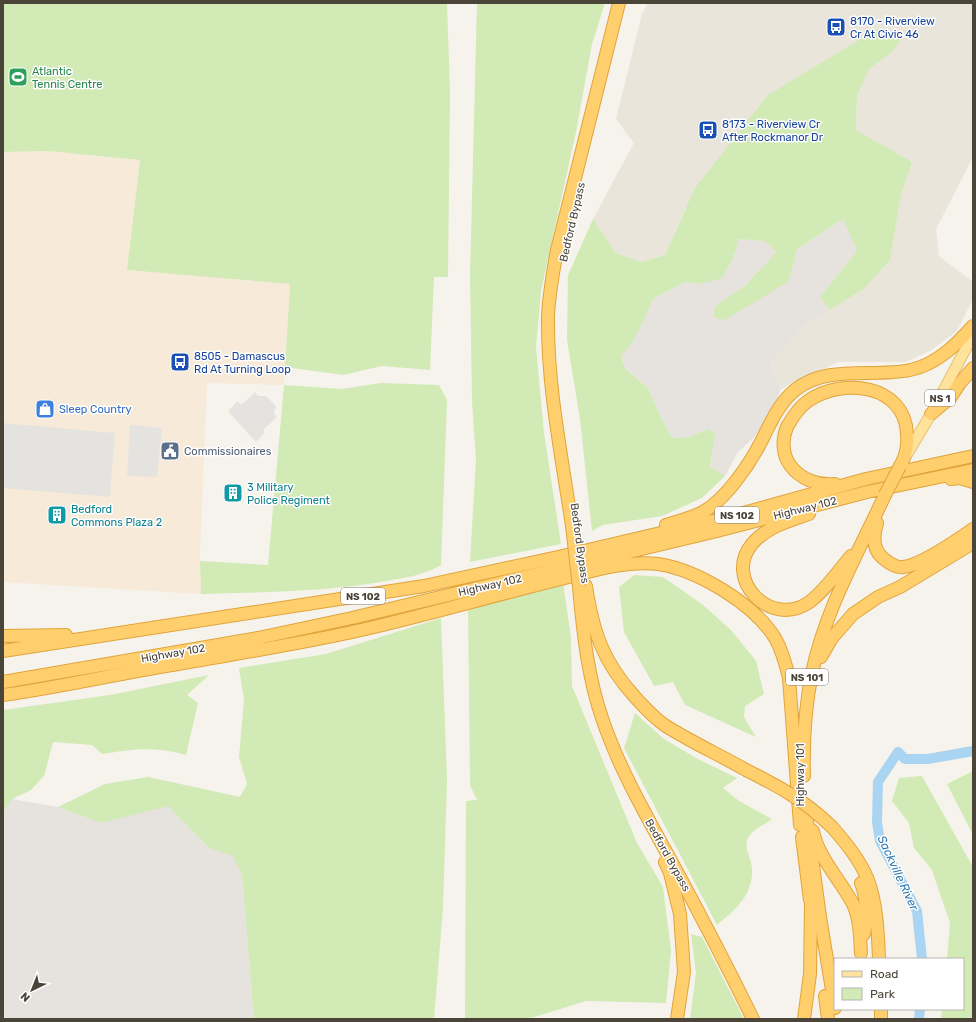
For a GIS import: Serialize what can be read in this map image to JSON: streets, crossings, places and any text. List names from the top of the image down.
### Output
{
  "streets": {
    "highway": [
      "Bedford Bypass",
      "Highway 102",
      "NS 102",
      "NS 101",
      "Highway 101"
    ],
    "main road": ["NS 1"]
  },
  "crossings": [
    ["NS 1", "Highway 101"],
    ["Highway 102", "Highway 101"]
  ],
  "water": ["Sackville River"],
  "places": {
    "bus stop": ["8170 - Riverview Cr At Civic 46", "8173 - Riverview Cr After Rockmanor Dr", "8505 - Damascus Rd At Turning Loop"],
    "sports": ["Atlantic Tennis Centre"],
    "shop": ["Sleep Country"],
    "public building": ["Commissionaires"],
    "building": ["3 Military Police Regiment", "Bedford Commons Plaza 2"]
  },
  "legend": ["Road", "Park"],
  "north": "bottom left"
}
